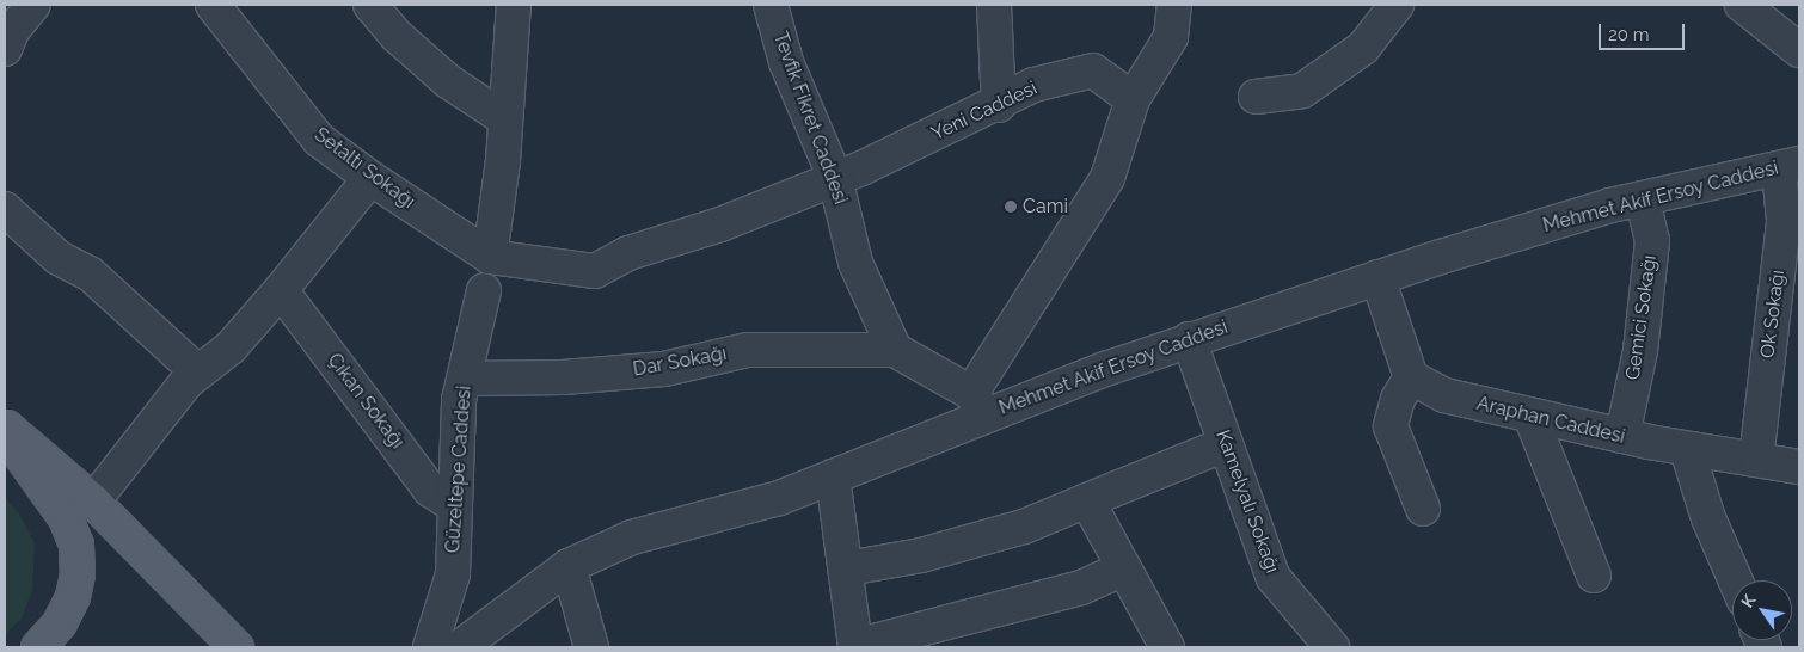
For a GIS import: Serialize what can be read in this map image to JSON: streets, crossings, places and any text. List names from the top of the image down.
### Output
{
  "streets": {
    "street": [
      "Yeni Caddesi",
      "Tevfik Fikret Caddesi",
      "Setaltı Sokağı",
      "Mehmet Akif Ersoy Caddesi",
      "Ok Sokağı",
      "Gemici Sokağı",
      "Dar Sokağı",
      "Çıkan Sokağı",
      "Araphan Caddesi",
      "Güzeltepe Caddesi",
      "Kamelyalı Sokağı"
    ]
  },
  "crossings": [
    ["Yeni Caddesi", "Tevfik Fikret Caddesi"],
    ["Yeni Caddesi", "Setaltı Sokağı"],
    ["Tevfik Fikret Caddesi", "Dar Sokağı"],
    ["Mehmet Akif Ersoy Caddesi", "Ok Sokağı"],
    ["Mehmet Akif Ersoy Caddesi", "Gemici Sokağı"],
    ["Mehmet Akif Ersoy Caddesi", "Kamelyalı Sokağı"],
    ["Ok Sokağı", "Araphan Caddesi"],
    ["Gemici Sokağı", "Araphan Caddesi"],
    ["Dar Sokağı", "Güzeltepe Caddesi"],
    ["Çıkan Sokağı", "Güzeltepe Caddesi"]
  ],
  "places": ["Cami"],
  "scale_bar": "20 m",
  "north": "top left"
}
